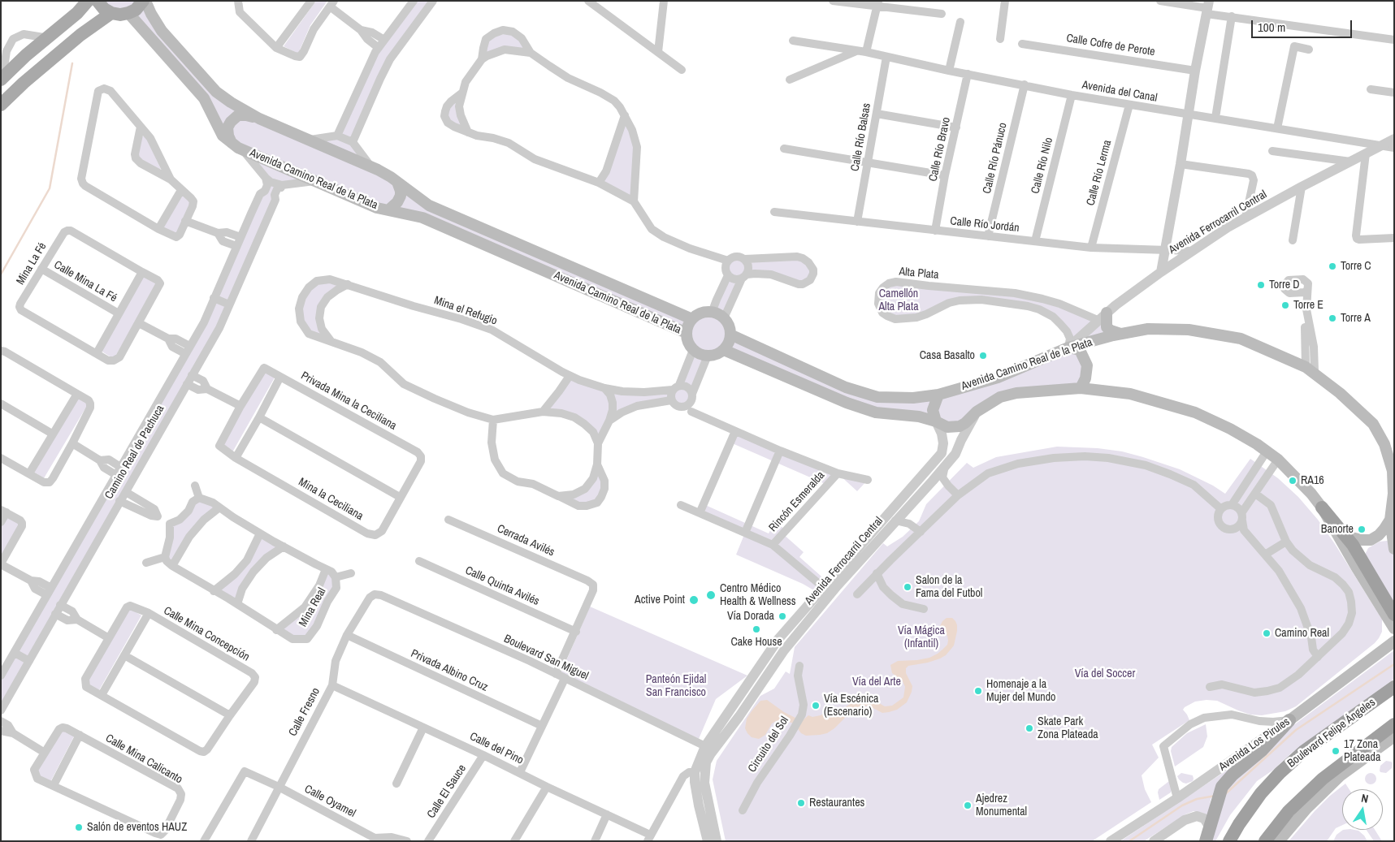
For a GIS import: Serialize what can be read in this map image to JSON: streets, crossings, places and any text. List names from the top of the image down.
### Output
{
  "streets": {
    "highway": ["Boulevard Felipe Ángeles"],
    "main road": ["Avenida Camino Real de la Plata", "Avenida Los Pirules"],
    "street": [
      "Calle Cofre de Perote",
      "Avenida del Canal",
      "Calle Río Balsas",
      "Calle Río Bravo",
      "Calle Río Pánuco",
      "Calle Río Nilo",
      "Calle Río Lerma",
      "Avenida Ferrocarril Central",
      "Calle Río Jordán",
      "Mina La Fé",
      "Alta Plata",
      "Calle Mina La Fé",
      "Mina el Refugio",
      "Privada Mina la Ceciliana",
      "Camino Real de Pachuca",
      "Mina la Ceciliana",
      "Rincón Esmeralda",
      "Cerrada Avilés",
      "Calle Quinta Avilés",
      "Mina Real",
      "Calle Mina Concepción",
      "Boulevard San Miguel",
      "Privada Albino Cruz",
      "Calle Fresno",
      "Circuito del Sol",
      "Calle del Pino",
      "Calle Mina Calicanto",
      "Calle El Sauce",
      "Calle Oyamel"
    ]
  },
  "crossings": [
    ["Avenida del Canal", "Calle Río Balsas"],
    ["Avenida del Canal", "Calle Río Bravo"],
    ["Avenida del Canal", "Calle Río Pánuco"],
    ["Avenida del Canal", "Calle Río Nilo"],
    ["Avenida del Canal", "Calle Río Lerma"],
    ["Avenida del Canal", "Avenida Ferrocarril Central"],
    ["Calle Río Balsas", "Calle Río Jordán"],
    ["Calle Río Bravo", "Calle Río Jordán"],
    ["Calle Río Pánuco", "Calle Río Jordán"],
    ["Calle Río Nilo", "Calle Río Jordán"],
    ["Calle Río Lerma", "Calle Río Jordán"],
    ["Avenida Camino Real de la Plata", "Avenida Ferrocarril Central"],
    ["Avenida Camino Real de la Plata", "Alta Plata"],
    ["Avenida Ferrocarril Central", "Calle Río Jordán"],
    ["Avenida Ferrocarril Central", "Alta Plata"],
    ["Avenida Ferrocarril Central", "Rincón Esmeralda"],
    ["Avenida Ferrocarril Central", "Boulevard San Miguel"],
    ["Mina La Fé", "Calle Mina La Fé"],
    ["Privada Mina la Ceciliana", "Mina la Ceciliana"],
    ["Cerrada Avilés", "Calle Quinta Avilés"],
    ["Boulevard San Miguel", "Calle Fresno"],
    ["Privada Albino Cruz", "Calle Fresno"],
    ["Calle Fresno", "Calle del Pino"],
    ["Calle Fresno", "Calle Oyamel"],
    ["Calle del Pino", "Calle El Sauce"]
  ],
  "parks": [
    "Camellón Alta Plata",
    "Vía Mágica (Infantil)",
    "Vía del Soccer",
    "Panteón Ejidal San Francisco",
    "Vía del Arte"
  ],
  "places": [
    "Torre C",
    "Torre D",
    "Torre E",
    "Torre A",
    "Casa Basalto",
    "RA16",
    "Banorte",
    "Salon de la Fama del Futbol",
    "Centro Médico Health & Wellness",
    "Active Point",
    "Vía Dorada",
    "Cake House",
    "Camino Real",
    "Homenaje a la Mujer del Mundo",
    "Vía Escénica (Escenario)",
    "Skate Park Zona Plateada",
    "17 Zona Plateada",
    "Restaurantes",
    "Ajedrez Monumental",
    "Salón de eventos HAUZ"
  ],
  "scale_bar": "100 m",
  "north": "top"
}
